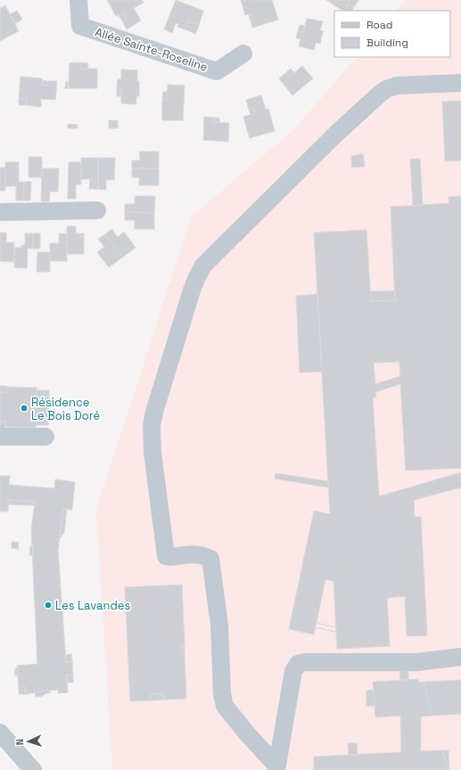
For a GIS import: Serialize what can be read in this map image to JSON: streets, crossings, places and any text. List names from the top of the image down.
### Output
{
  "streets": {
    "street": ["Allée Sainte-Roseline"]
  },
  "places": ["Résidence Le Bois Doré", "Les Lavandes"],
  "legend": ["Road", "Building"],
  "north": "left"
}
